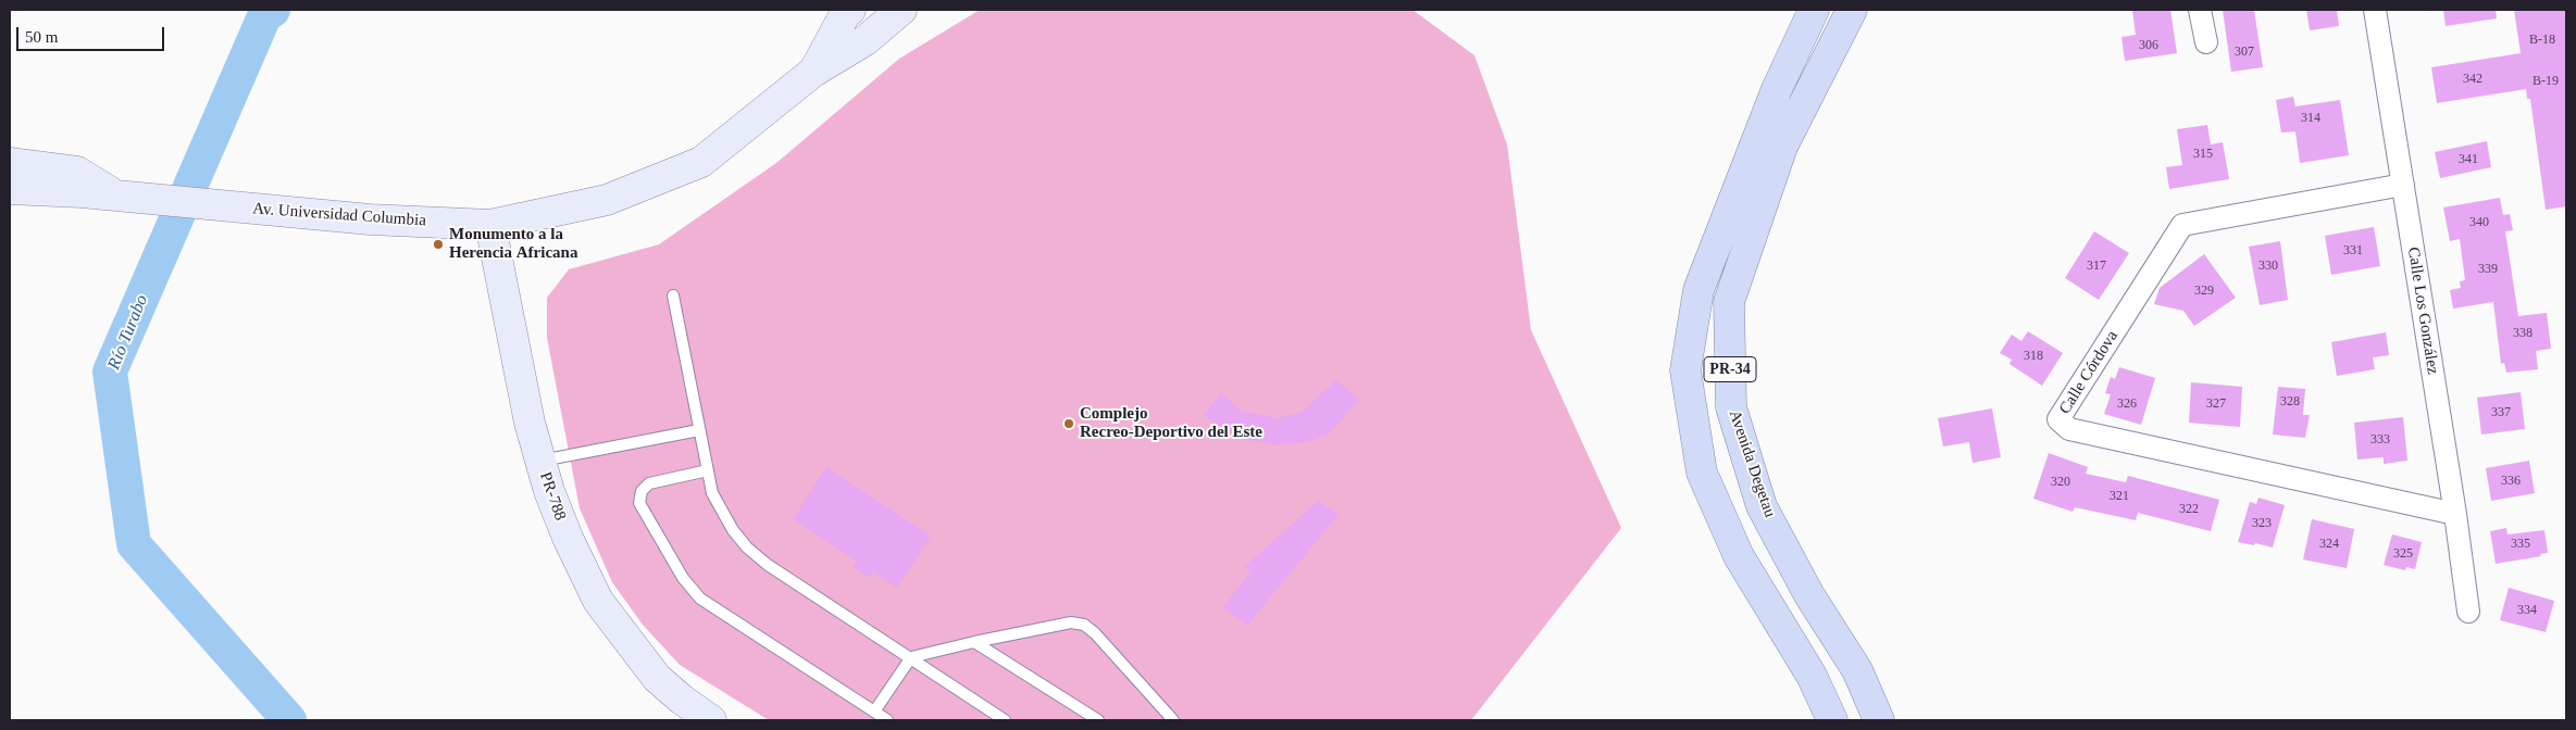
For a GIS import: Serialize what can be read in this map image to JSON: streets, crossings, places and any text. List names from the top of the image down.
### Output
{
  "streets": {
    "main road": [
      "Av. Universidad Columbia",
      "PR-34",
      "Avenida Degetau",
      "PR-788"
    ],
    "street": ["Calle Los González", "Calle Córdova"]
  },
  "crossings": [
    ["Av. Universidad Columbia", "PR-788"],
    ["Calle Los González", "Calle Córdova"]
  ],
  "water": ["Río Turabo"],
  "places": ["Monumento a la Herencia Africana", "Complejo Recreo-Deportivo del Este"],
  "house_numbers": [
    "B-18",
    "306",
    "307",
    "342",
    "B-19",
    "314",
    "315",
    "341",
    "340",
    "331",
    "317",
    "330",
    "339",
    "329",
    "338",
    "318",
    "328",
    "326",
    "327",
    "337",
    "333",
    "336",
    "320",
    "321",
    "322",
    "323",
    "324",
    "335",
    "325",
    "334"
  ],
  "scale_bar": "50 m"
}
